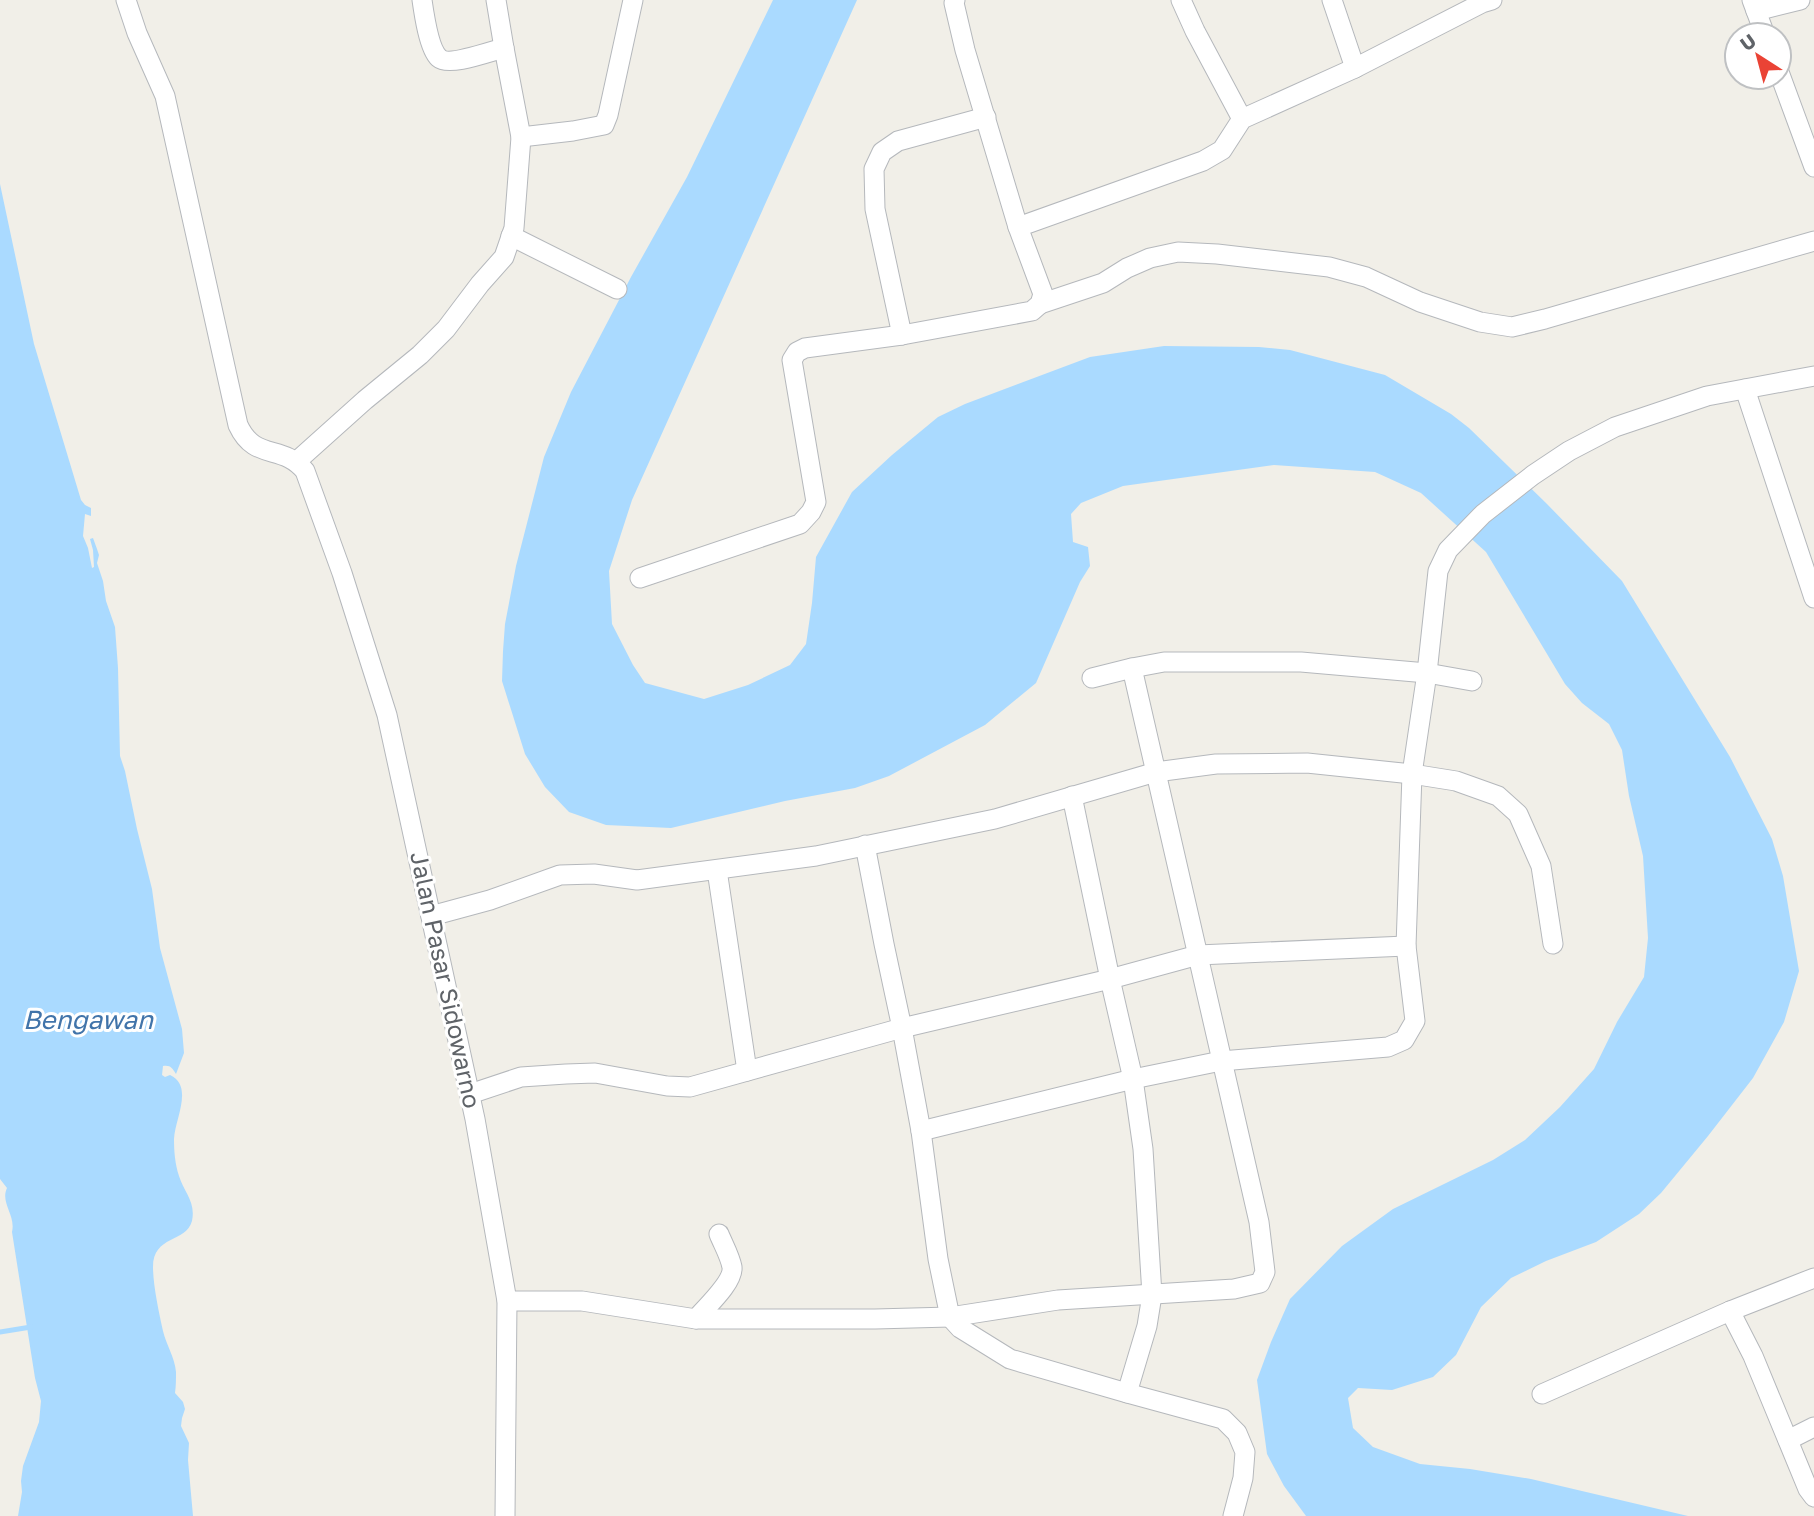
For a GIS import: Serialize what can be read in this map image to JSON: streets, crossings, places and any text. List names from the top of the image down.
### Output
{
  "streets": {
    "street": ["Jalan Pasar Sidowarno"]
  },
  "water": ["Bengawan"],
  "north": "top left"
}
